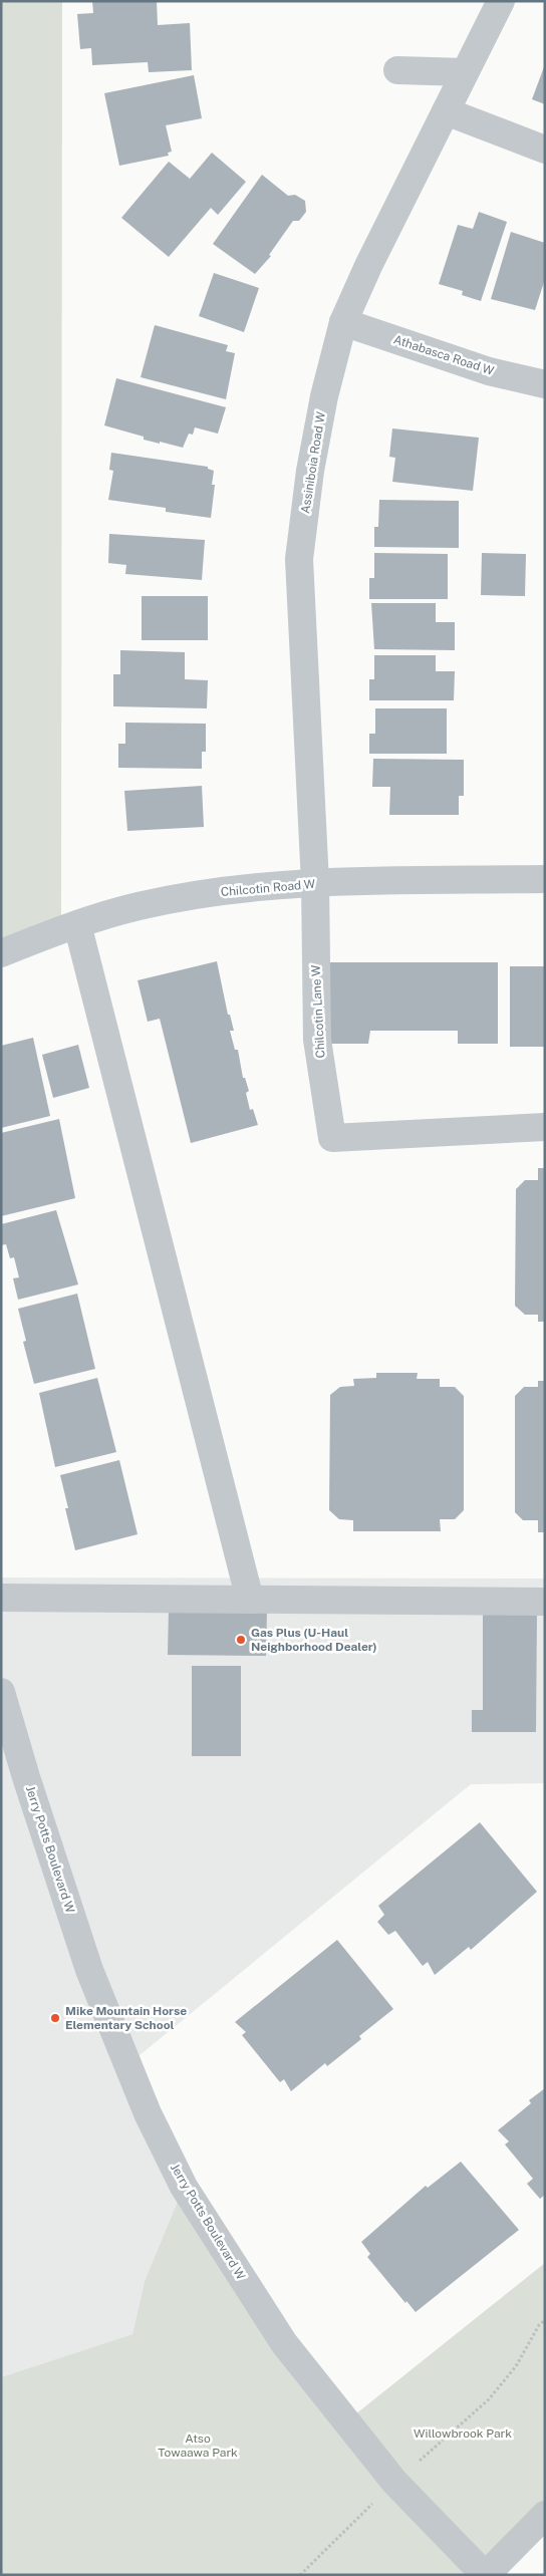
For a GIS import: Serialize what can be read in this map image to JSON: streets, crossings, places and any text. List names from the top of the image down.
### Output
{
  "streets": {
    "street": [
      "Athabasca Road W",
      "Assiniboia Road W",
      "Chilcotin Road W",
      "Chilcotin Lane W",
      "Jerry Potts Boulevard W"
    ]
  },
  "crossings": [
    ["Athabasca Road W", "Assiniboia Road W"],
    ["Assiniboia Road W", "Chilcotin Road W"],
    ["Assiniboia Road W", "Chilcotin Lane W"],
    ["Chilcotin Road W", "Chilcotin Lane W"]
  ],
  "parks": ["Willowbrook Park", "Atso Towaawa Park"],
  "places": ["Gas Plus (U-Haul Neighborhood Dealer)", "Mike Mountain Horse Elementary School"]
}
